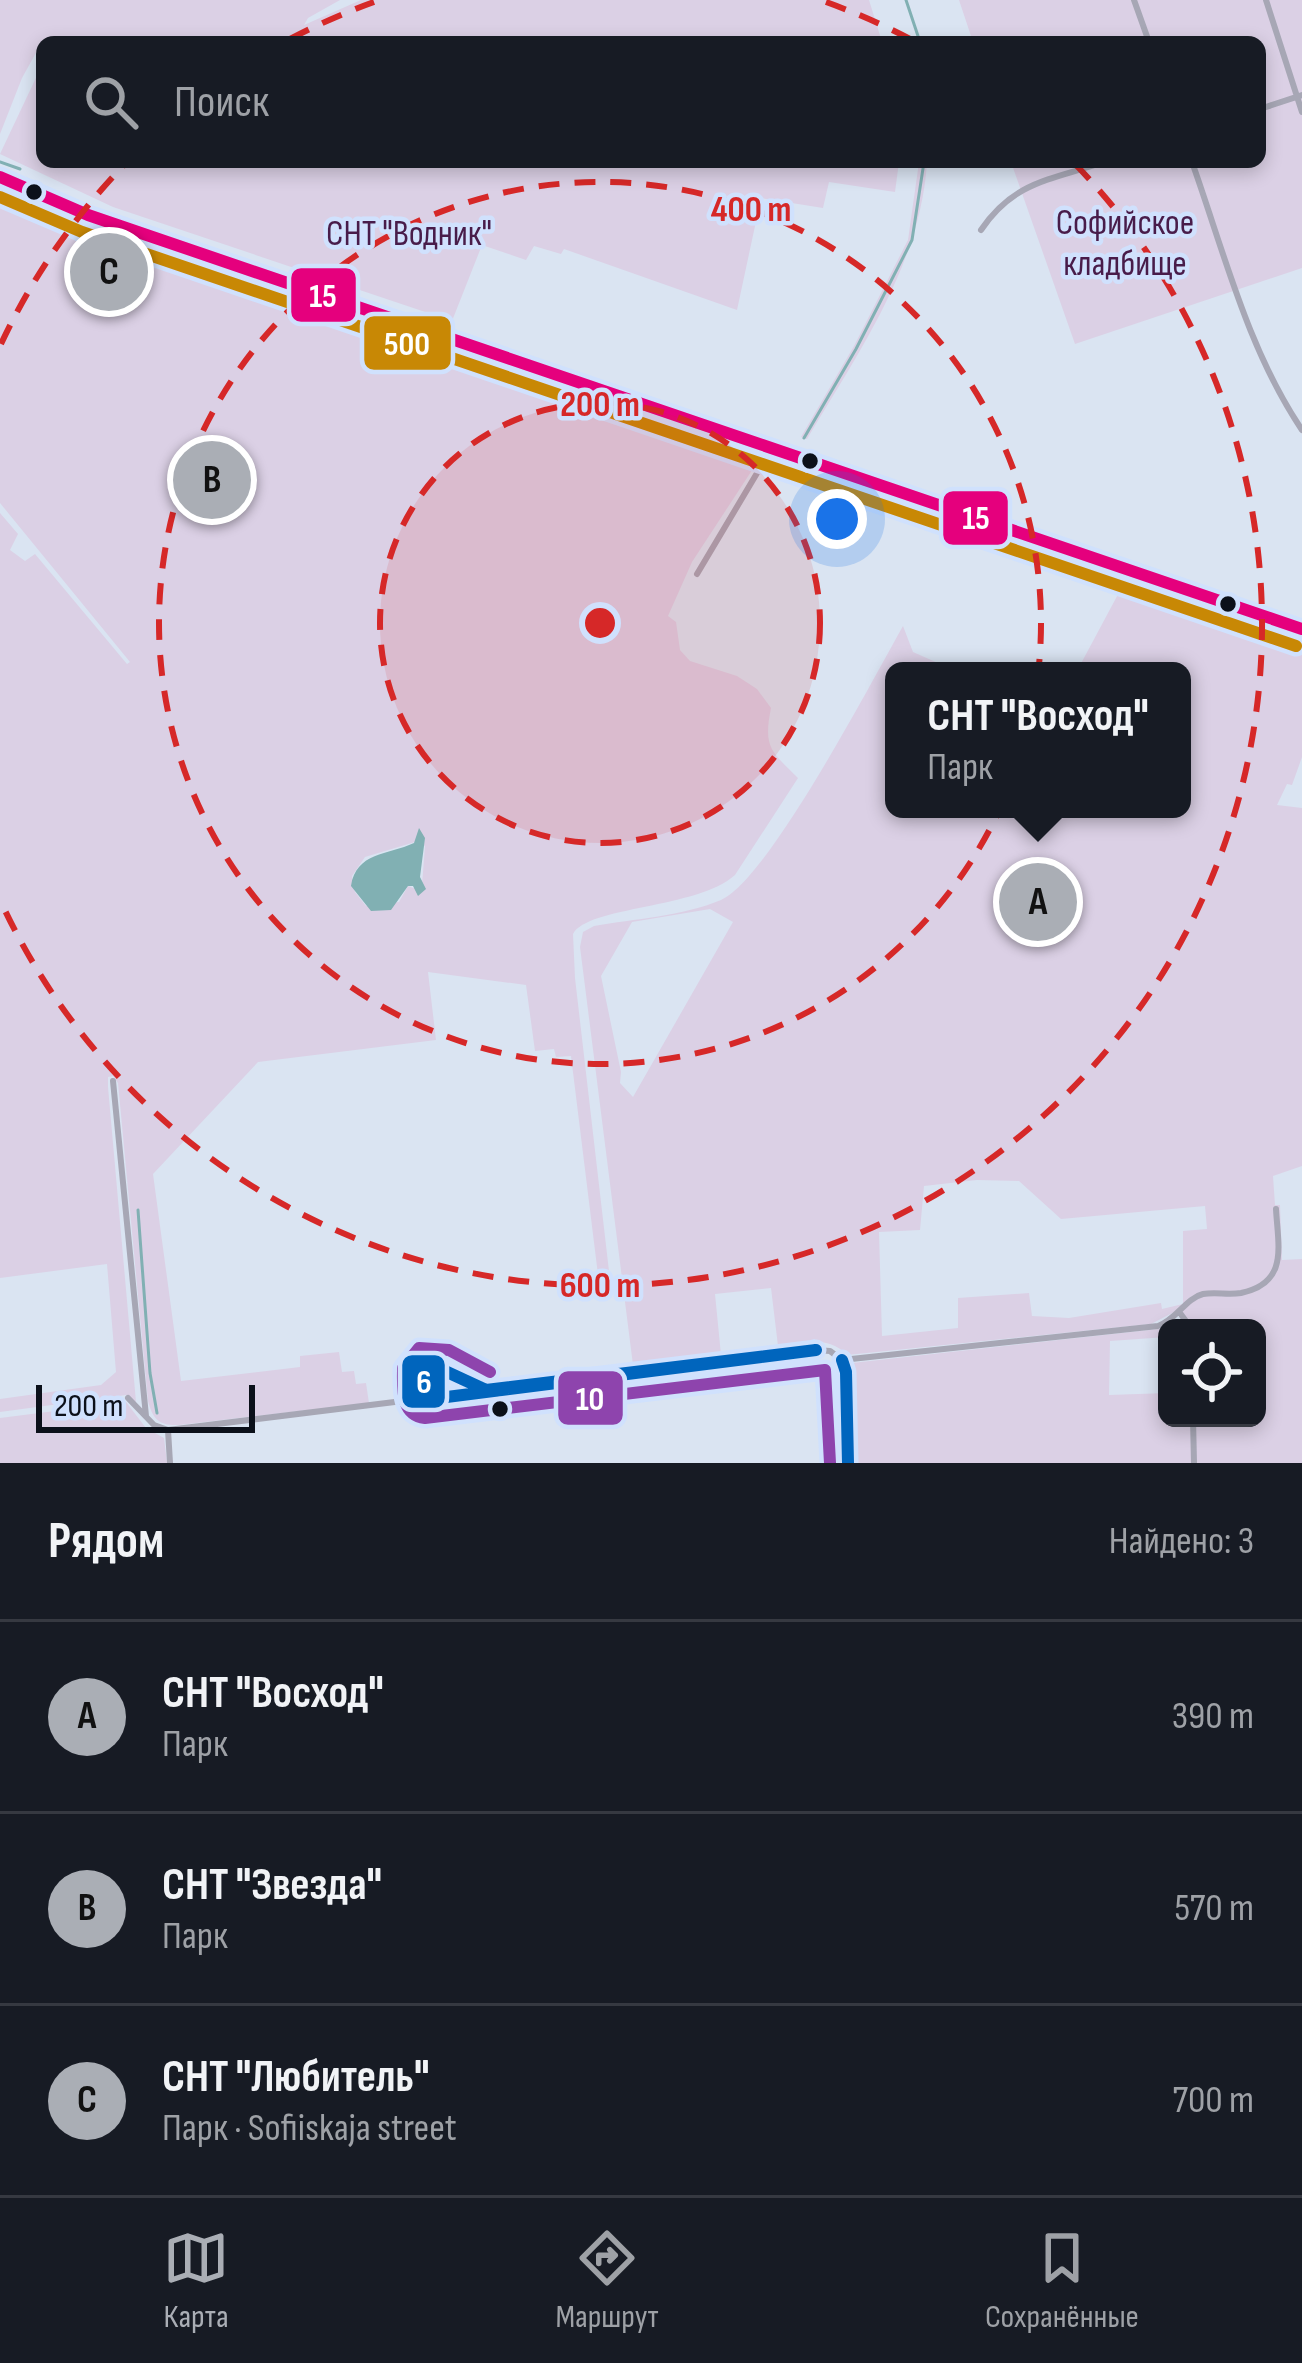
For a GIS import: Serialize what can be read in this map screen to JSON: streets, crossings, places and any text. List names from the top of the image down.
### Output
{
  "parks": ["Софийское кладбище", "СНТ \"Водник\""],
  "lines": [
    "transit line 15",
    "transit line 500",
    "transit line 10",
    "transit line 6"
  ],
  "scale_bar": "200 m",
  "page": {
    "search": "Поиск",
    "pins": ["C", "B", "A"],
    "popup": ["СНТ \"Восход\"", "Парк"],
    "scale": "200 m",
    "heading": ["Рядом", "Найдено: 3"],
    "list": [
      {
        "mark": "A",
        "name": "СНТ \"Восход\"",
        "note": "Парк",
        "value": "390 m"
      },
      {
        "mark": "B",
        "name": "СНТ \"Звезда\"",
        "note": "Парк",
        "value": "570 m"
      },
      {
        "mark": "C",
        "name": "СНТ \"Любитель\"",
        "note": "Парк · Sofiiskaja street",
        "value": "700 m"
      }
    ],
    "nav": ["Карта", "Маршрут", "Сохранённые"]
  },
  "rings": ["400 m", "200 m", "600 m"]
}
